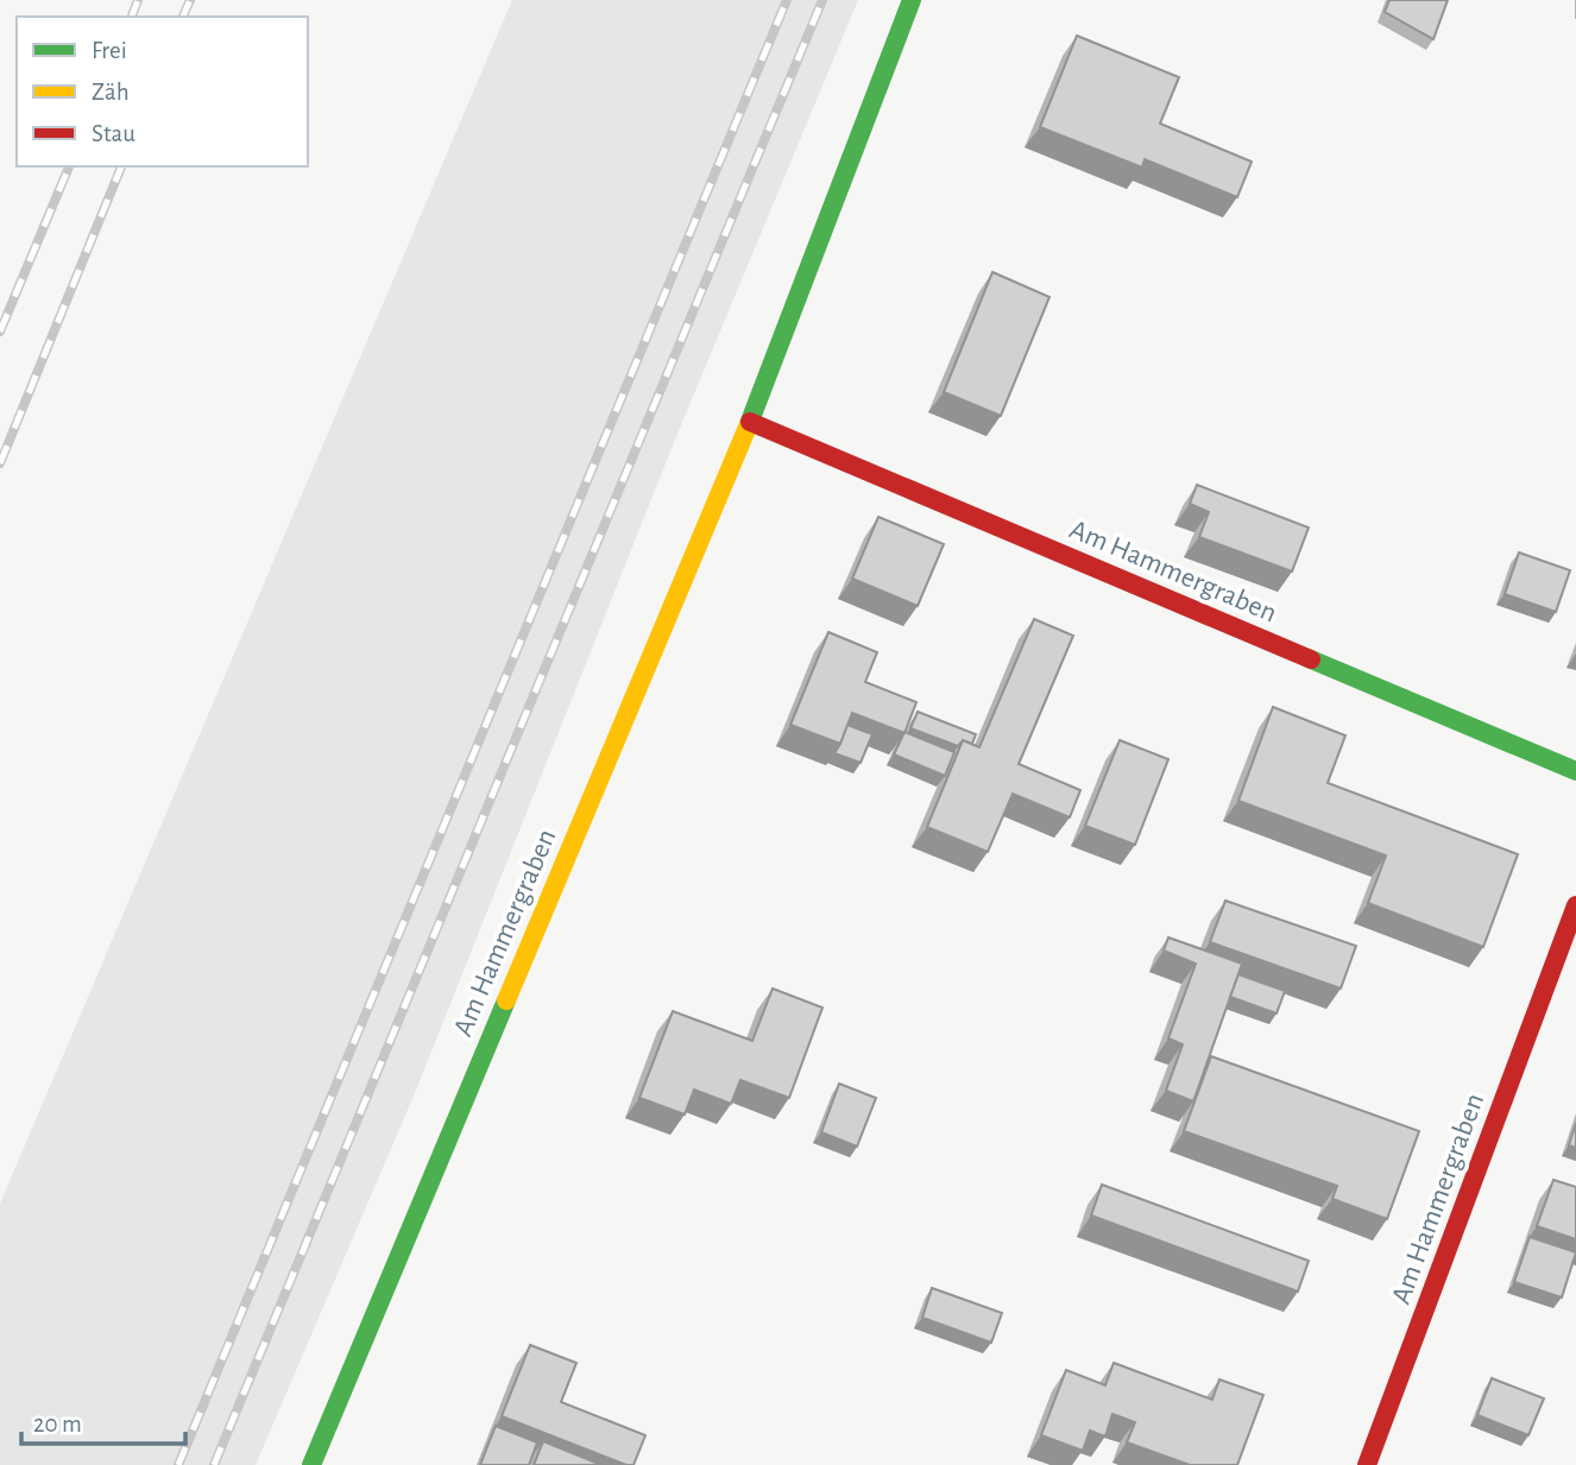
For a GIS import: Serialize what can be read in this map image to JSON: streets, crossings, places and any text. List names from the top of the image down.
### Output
{
  "streets": {
    "street": ["Am Hammergraben"]
  },
  "legend": ["Frei", "Zäh", "Stau"],
  "scale_bar": "20 m"
}
